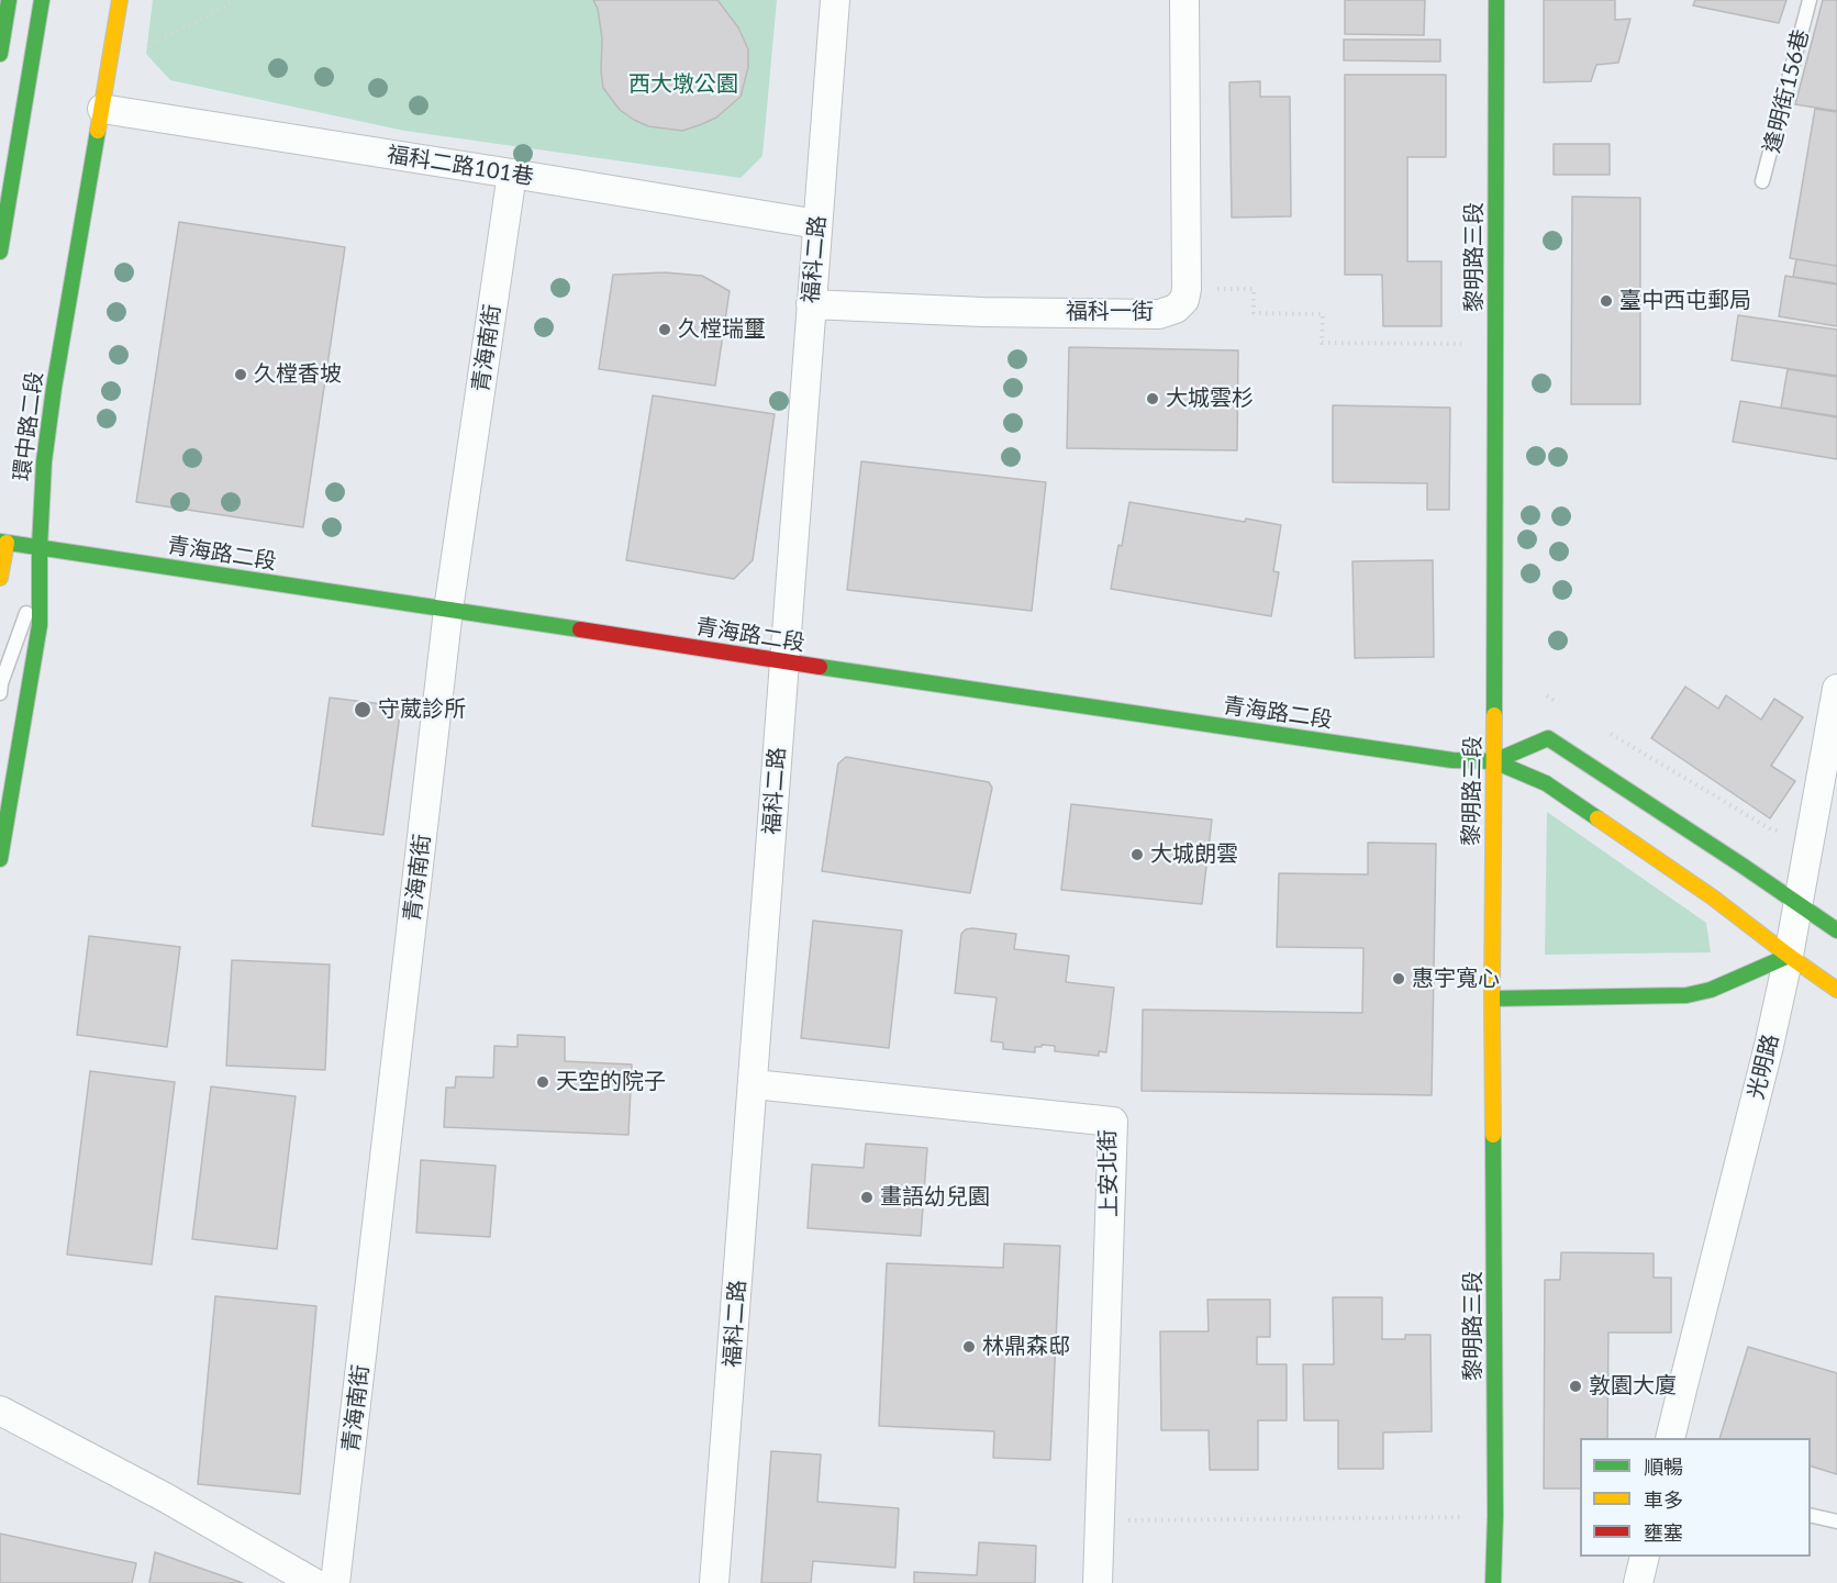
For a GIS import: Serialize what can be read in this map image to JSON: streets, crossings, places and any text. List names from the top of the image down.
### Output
{
  "streets": {
    "main road": ["黎明路三段", "環中路二段", "青海路二段"],
    "street": [
      "福科二路101巷",
      "福科二路",
      "福科一街",
      "青海南街",
      "光明路",
      "上安北街"
    ],
    "lane": ["逢明街156巷"]
  },
  "crossings": [
    ["福科二路101巷", "福科二路"],
    ["福科二路101巷", "青海南街"],
    ["福科二路101巷", "環中路二段"],
    ["黎明路三段", "青海路二段"],
    ["福科二路", "福科一街"],
    ["福科二路", "青海路二段"],
    ["福科二路", "上安北街"],
    ["青海南街", "青海路二段"],
    ["環中路二段", "青海路二段"],
    ["青海路二段", "光明路"]
  ],
  "parks": ["西大墩公園"],
  "places": [
    "臺中西屯郵局",
    "久樘瑞璽",
    "久樘香坡",
    "大城雲杉",
    "守葳診所",
    "大城朗雲",
    "惠宇寬心",
    "天空的院子",
    "畫語幼兒園",
    "林鼎森邸",
    "敦園大廈"
  ],
  "legend": ["順暢", "車多", "壅塞"]
}
